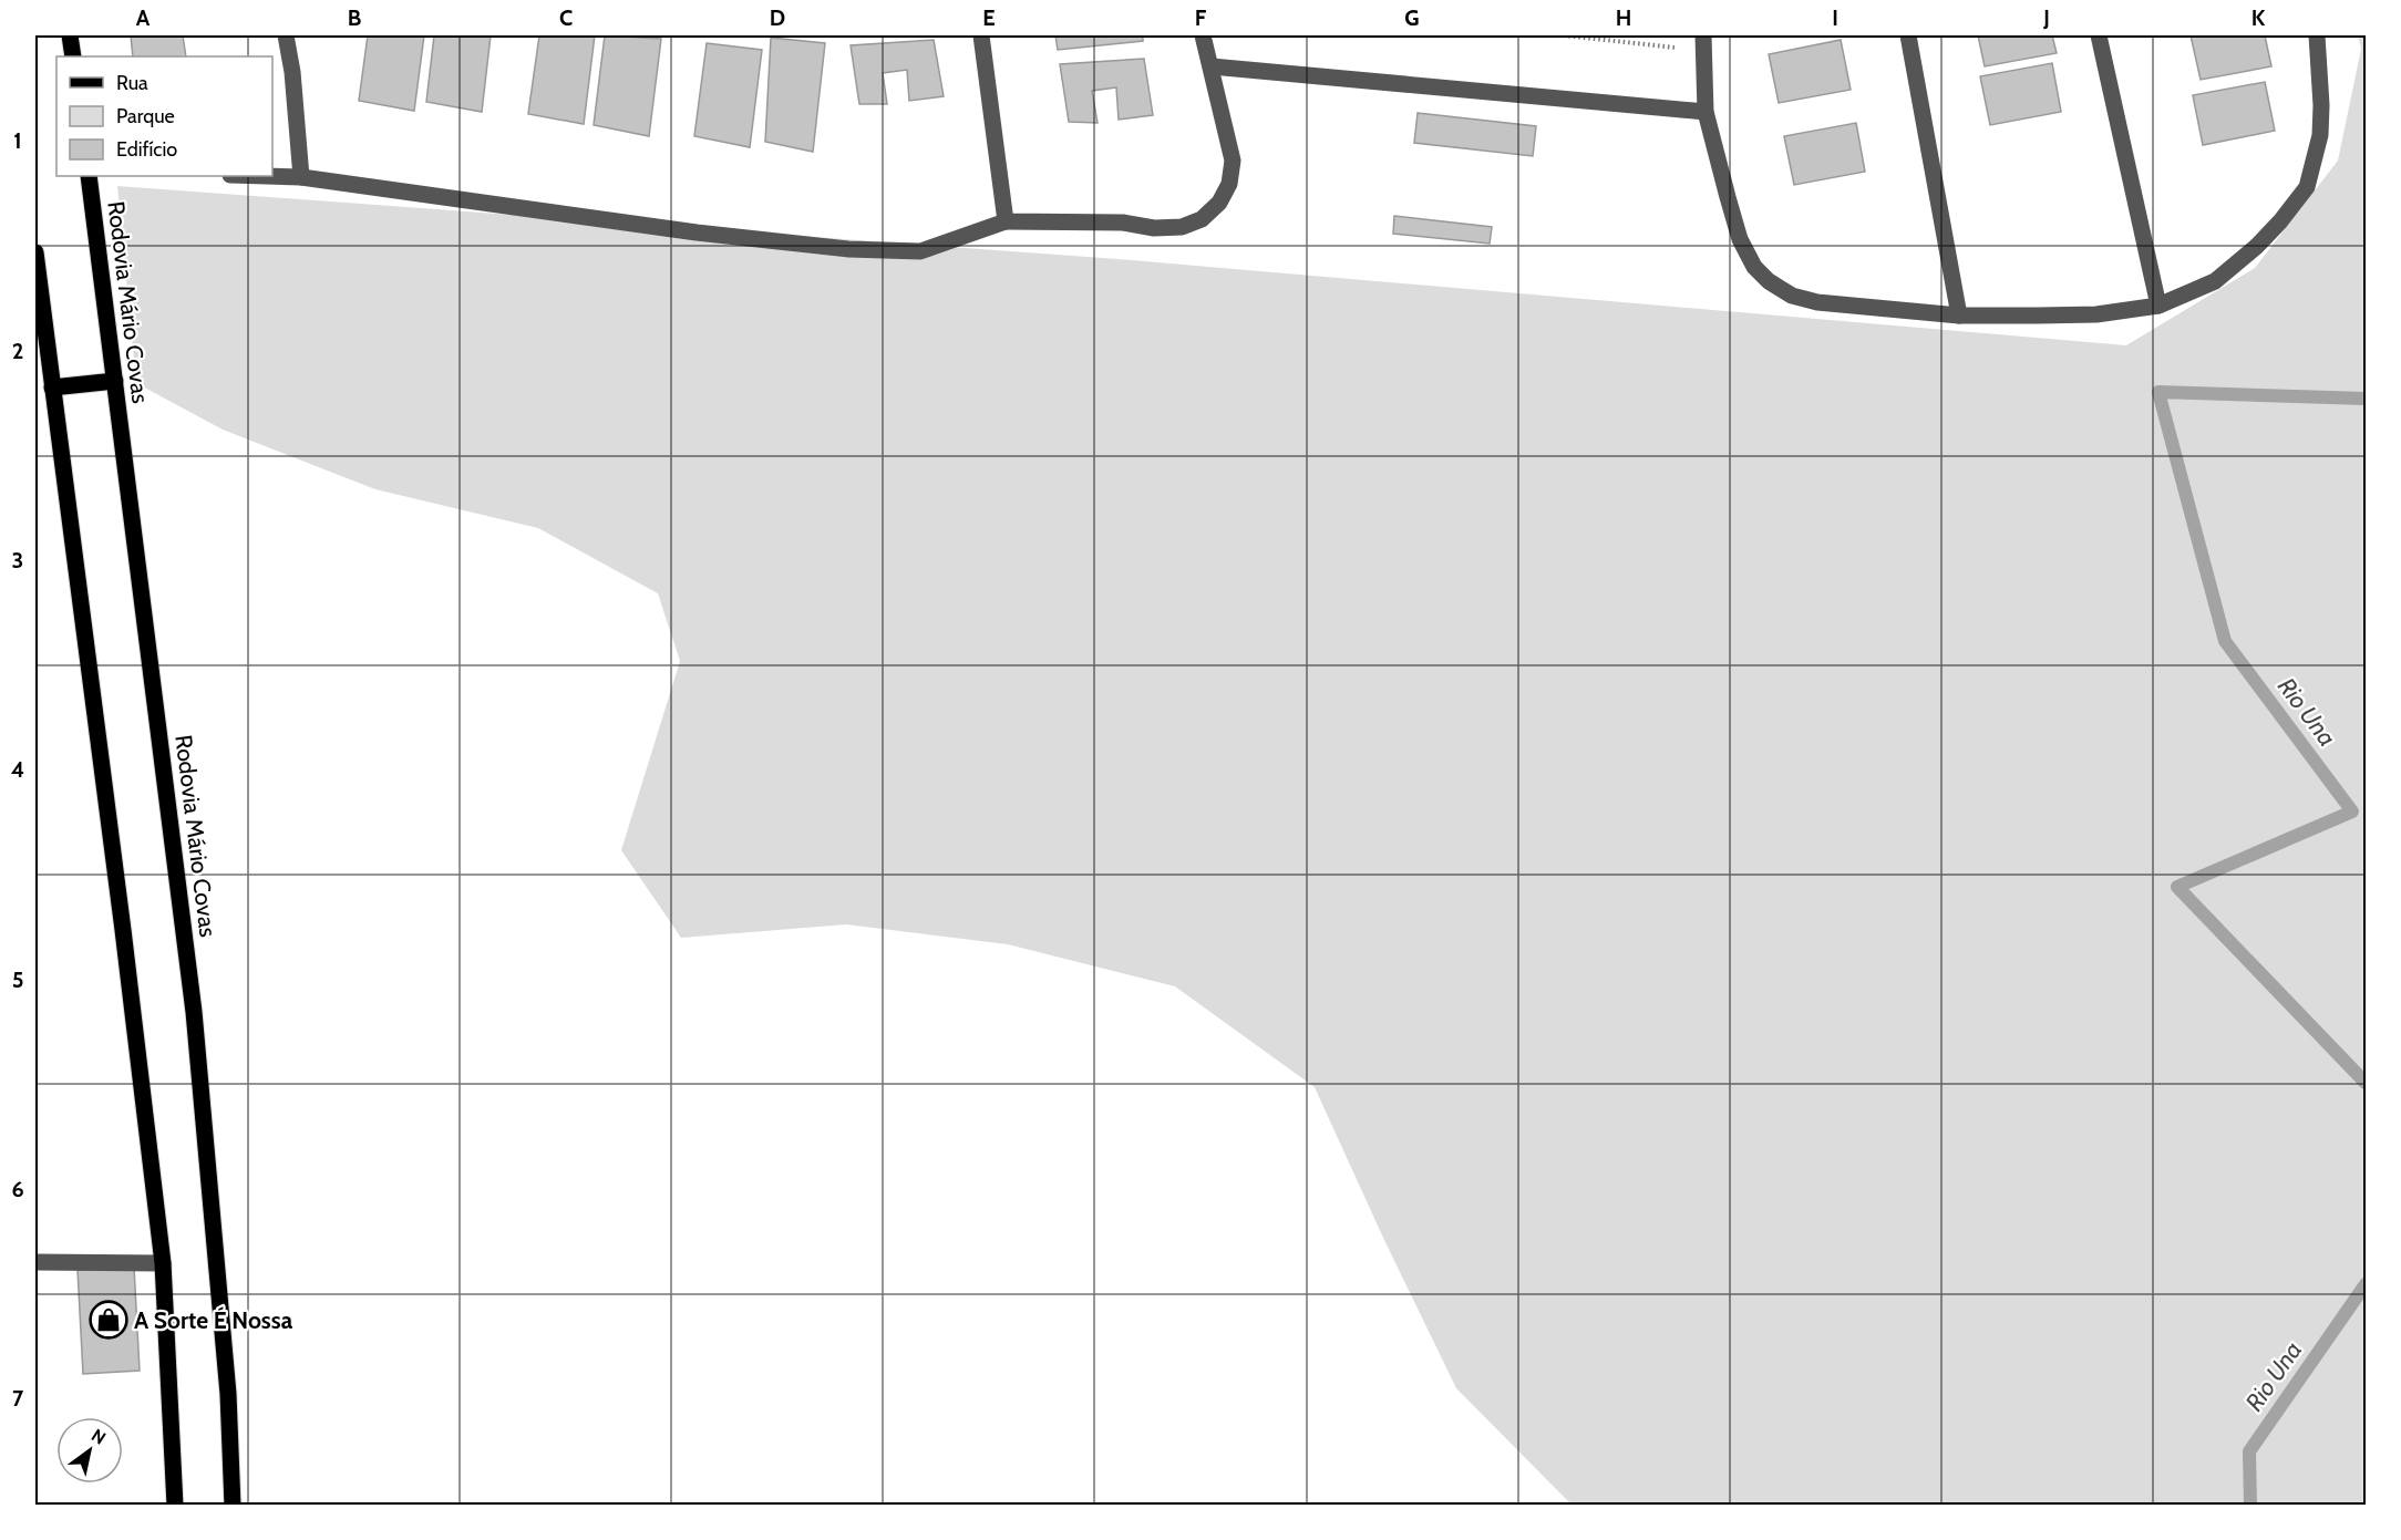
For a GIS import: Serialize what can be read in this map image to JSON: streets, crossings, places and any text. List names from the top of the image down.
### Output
{
  "streets": {
    "main road": ["Rodovia Mário Covas"]
  },
  "water": ["Rio Una"],
  "places": {
    "shop": ["A Sorte É Nossa"]
  },
  "legend": ["Rua", "Parque", "Edifício"],
  "north": "top right",
  "grid": {
    "columns": [
      "A",
      "B",
      "C",
      "D",
      "E",
      "F",
      "G",
      "H",
      "I",
      "J",
      "K"
    ],
    "rows": [
      "1",
      "2",
      "3",
      "4",
      "5",
      "6",
      "7"
    ]
  }
}
